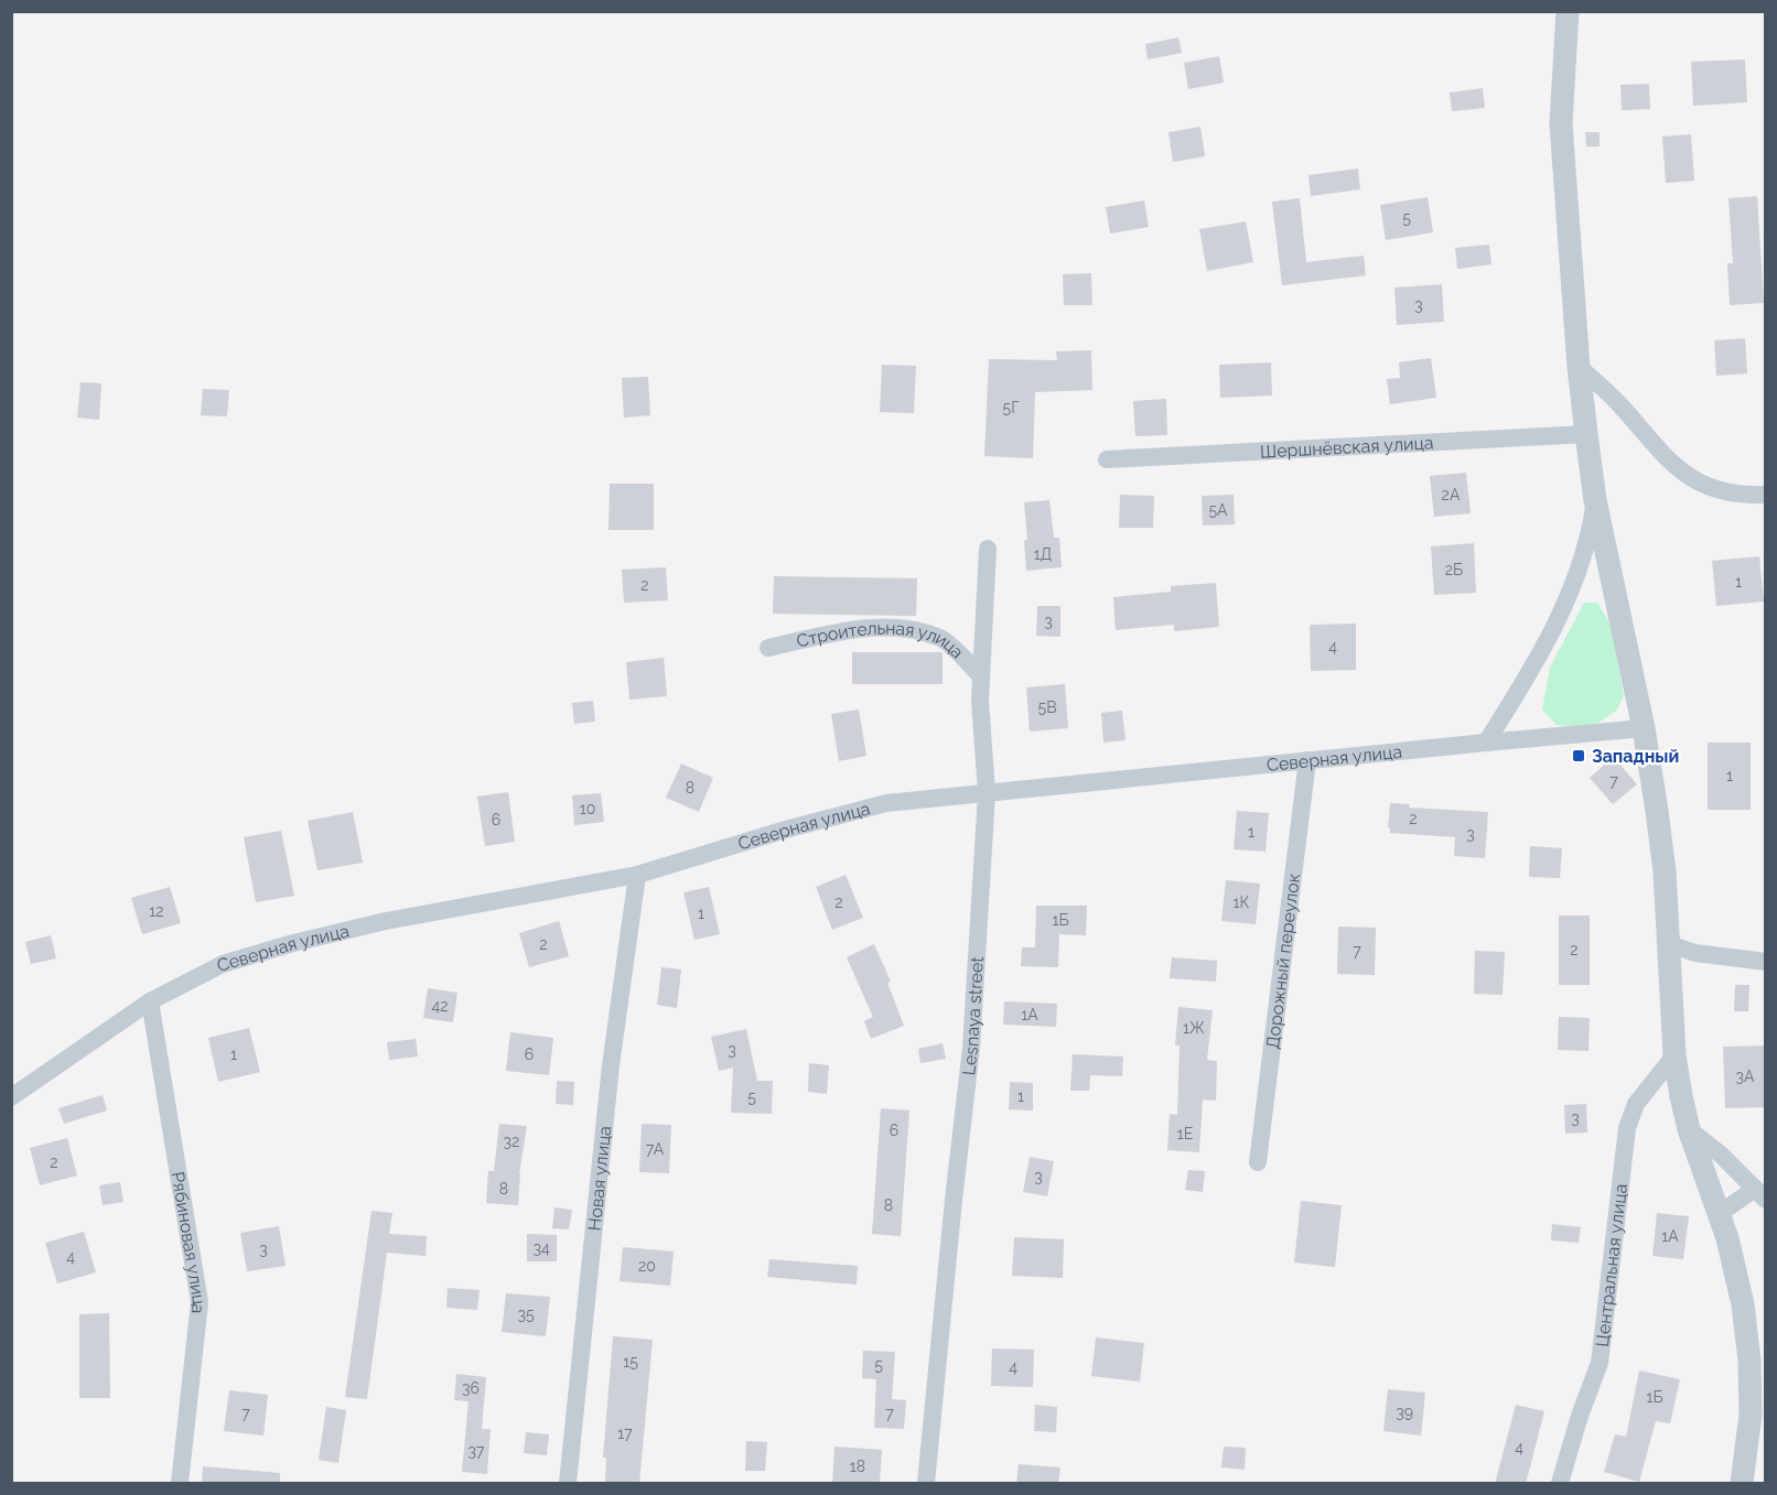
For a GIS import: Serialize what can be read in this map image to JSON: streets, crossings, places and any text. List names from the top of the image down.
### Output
{
  "streets": {
    "street": [
      "Шершнёвская улица",
      "Строительная улица",
      "Северная улица",
      "Дорожный переулок",
      "Lesnaya street",
      "Новая улица",
      "Рябиновая улица",
      "Центральная улица"
    ]
  },
  "crossings": [
    ["Строительная улица", "Lesnaya street"],
    ["Северная улица", "Дорожный переулок"],
    ["Северная улица", "Lesnaya street"],
    ["Северная улица", "Новая улица"],
    ["Северная улица", "Рябиновая улица"]
  ],
  "places": {
    "transit": ["Западный"]
  },
  "house_numbers": [
    "5",
    "3",
    "5Г",
    "2А",
    "5А",
    "1Д",
    "2Б",
    "1",
    "2",
    "3",
    "4",
    "5В",
    "1",
    "7",
    "8",
    "10",
    "2",
    "6",
    "1",
    "3",
    "2",
    "1К",
    "12",
    "1",
    "1Б",
    "2",
    "2",
    "7",
    "42",
    "1А",
    "1Ж",
    "3",
    "1",
    "6",
    "3А",
    "1",
    "5",
    "3",
    "6",
    "1Е",
    "32",
    "7А",
    "2",
    "3",
    "8",
    "8",
    "1А",
    "34",
    "3",
    "4",
    "20",
    "35",
    "15",
    "5",
    "4",
    "36",
    "1Б",
    "39",
    "7",
    "7",
    "17",
    "4",
    "37",
    "18"
  ]
}
